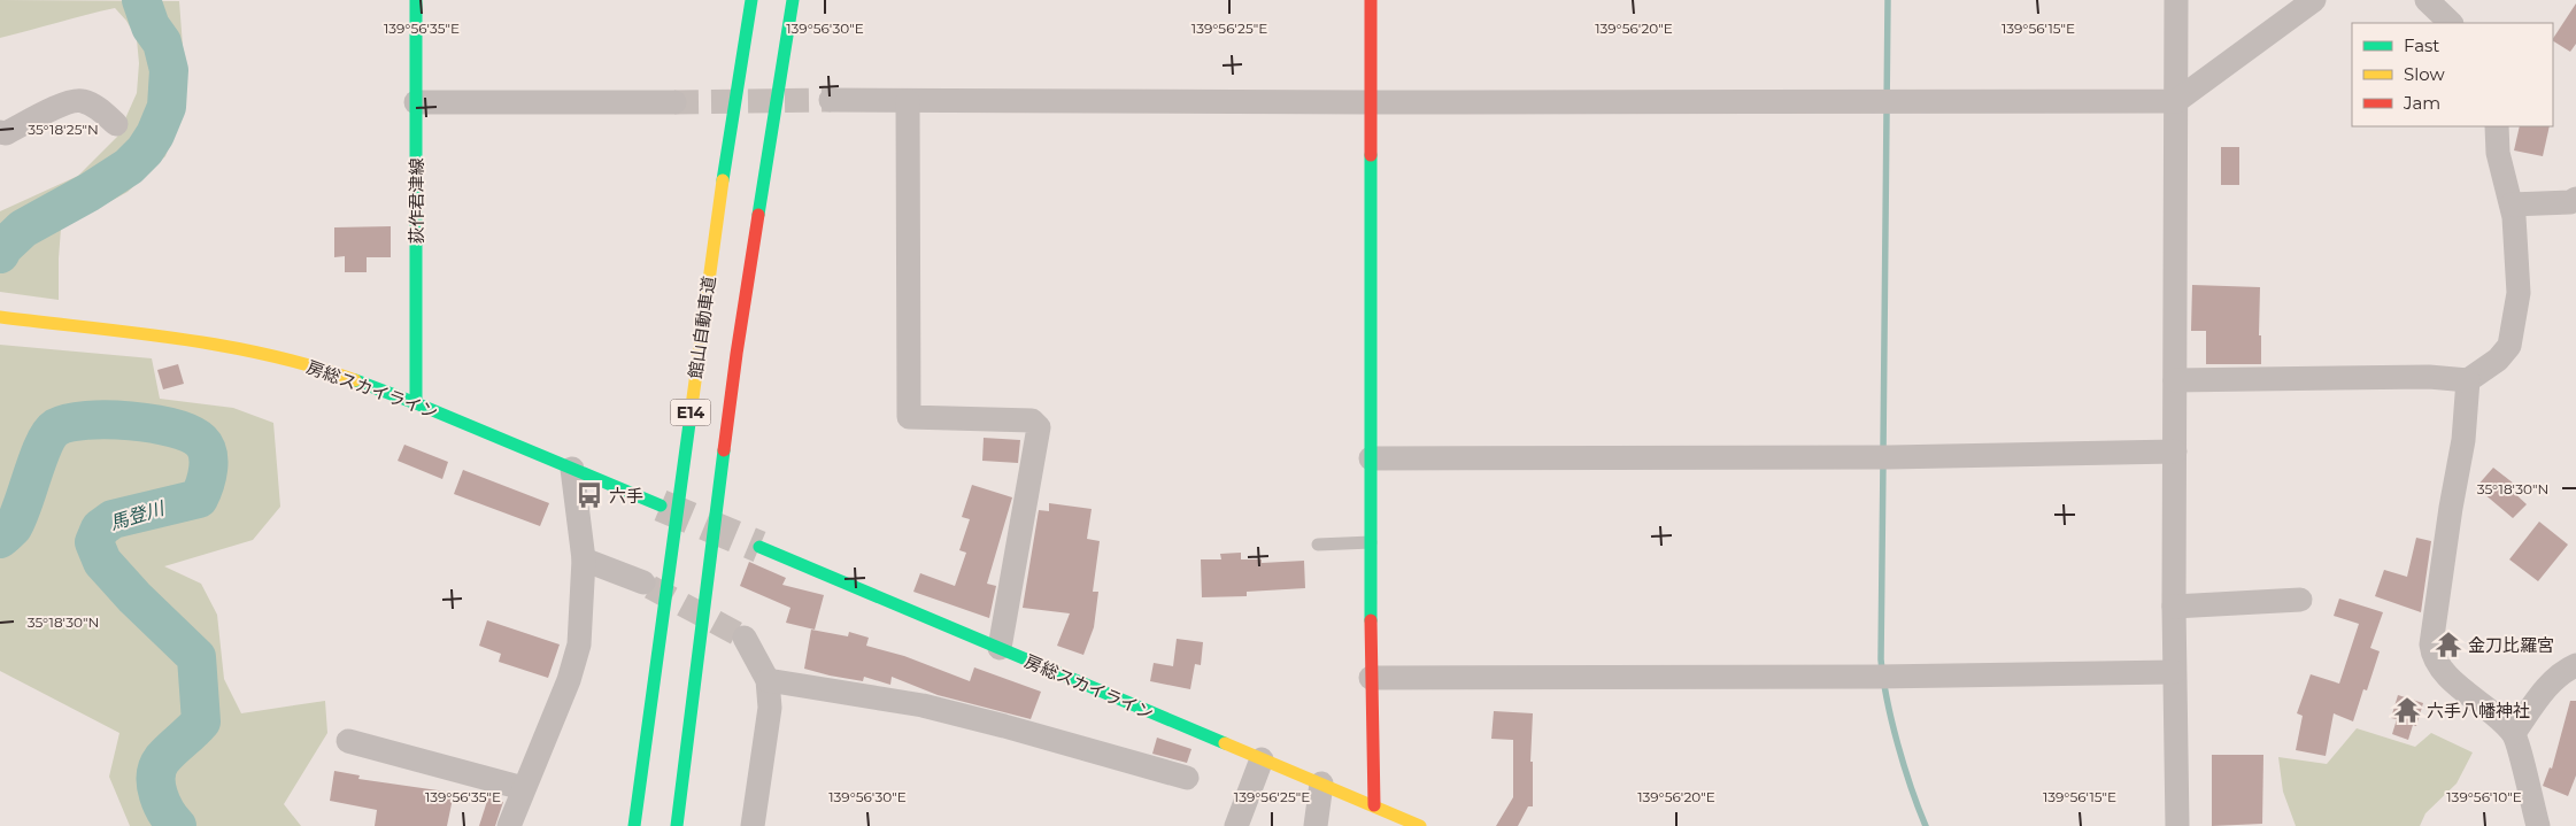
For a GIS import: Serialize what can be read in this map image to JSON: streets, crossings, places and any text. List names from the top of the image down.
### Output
{
  "streets": {
    "main road": [
      "荻作君津線",
      "館山自動車道",
      "房総スカイライン",
      "E14"
    ]
  },
  "crossings": [
    ["荻作君津線", "房総スカイライン"]
  ],
  "water": ["馬登川"],
  "places": {
    "bus stop": ["六手"],
    "temple": ["金刀比羅宮", "六手八幡神社"]
  },
  "legend": ["Fast", "Slow", "Jam"],
  "coordinates": [
    "139°56'35\"E",
    "139°56'30\"E",
    "139°56'25\"E",
    "139°56'20\"E",
    "139°56'15\"E",
    "35°18'25\"N",
    "35°18'30\"N",
    "139°56'10\"E"
  ]
}
